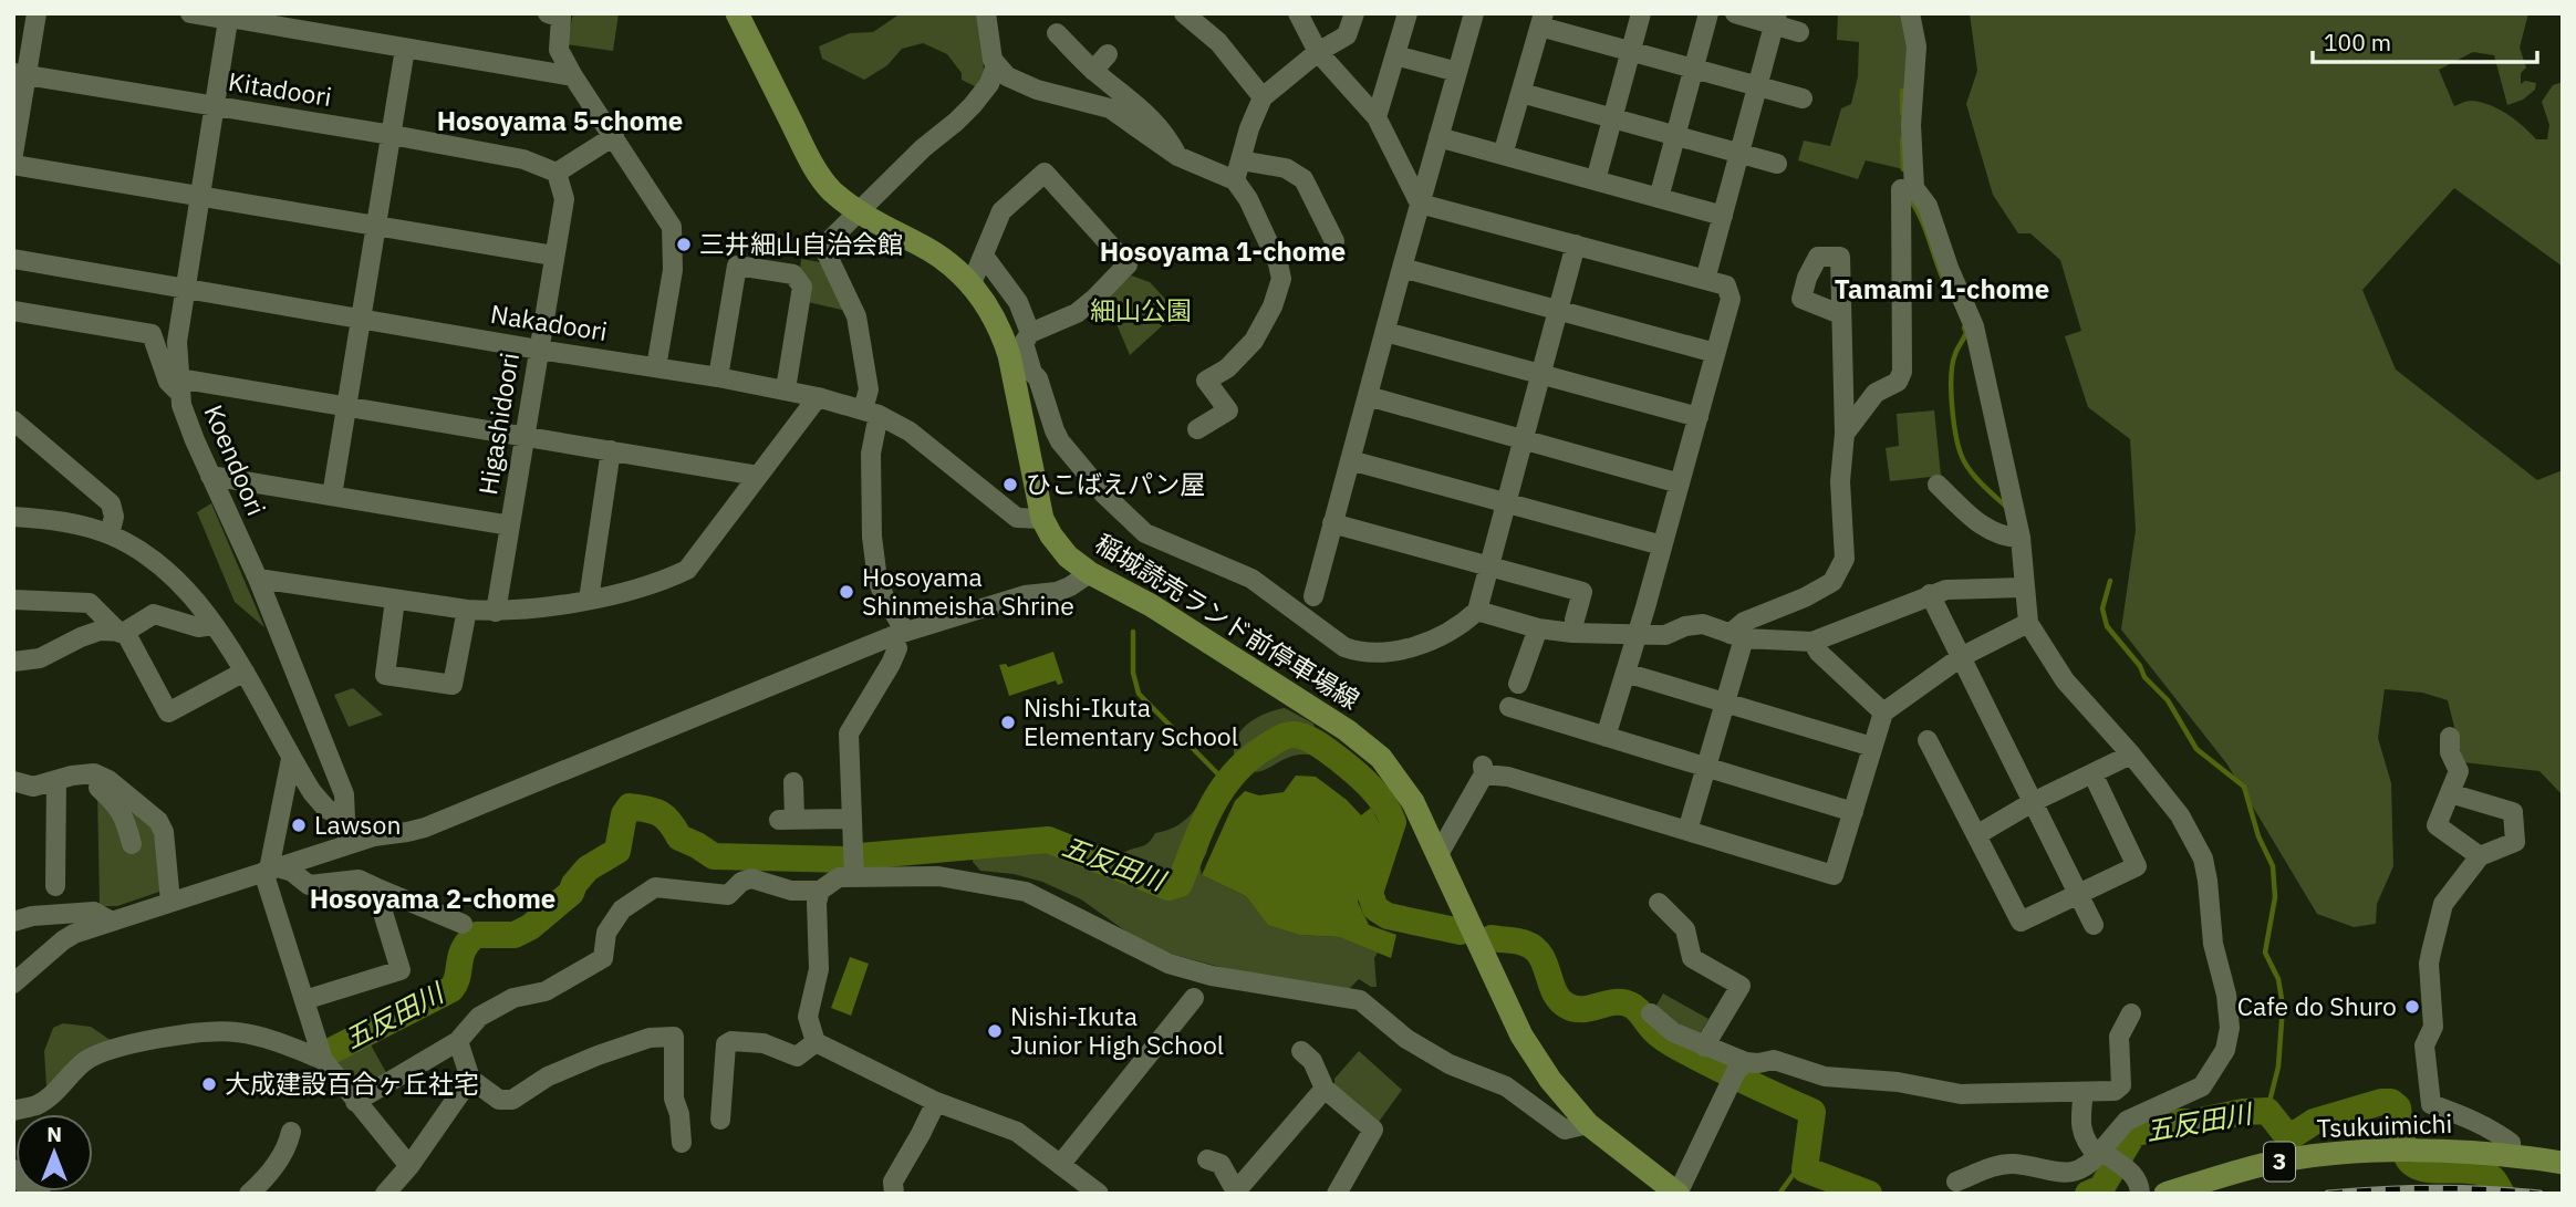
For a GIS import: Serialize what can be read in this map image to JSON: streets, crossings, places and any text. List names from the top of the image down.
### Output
{
  "streets": {
    "main road": ["稲城読売ランド前停車場線", "Tsukuimichi", "3"],
    "street": [
      "Kitadoori",
      "Nakadoori",
      "Higashidoori",
      "Koendoori"
    ]
  },
  "crossings": [
    ["Kitadoori", "Higashidoori"],
    ["Kitadoori", "Koendoori"],
    ["Nakadoori", "Higashidoori"],
    ["Nakadoori", "Koendoori"],
    ["Nakadoori", "稲城読売ランド前停車場線"]
  ],
  "districts": [
    "Hosoyama 5-chome",
    "Hosoyama 1-chome",
    "Tamami 1-chome",
    "Hosoyama 2-chome"
  ],
  "water": ["五反田川"],
  "parks": ["細山公園"],
  "places": [
    "三井細山自治会館",
    "ひこばえパン屋",
    "Hosoyama Shinmeisha Shrine",
    "Nishi-Ikuta Elementary School",
    "Lawson",
    "Cafe do Shuro",
    "Nishi-Ikuta Junior High School",
    "大成建設百合ヶ丘社宅"
  ],
  "scale_bar": "100 m",
  "north": "top"
}
